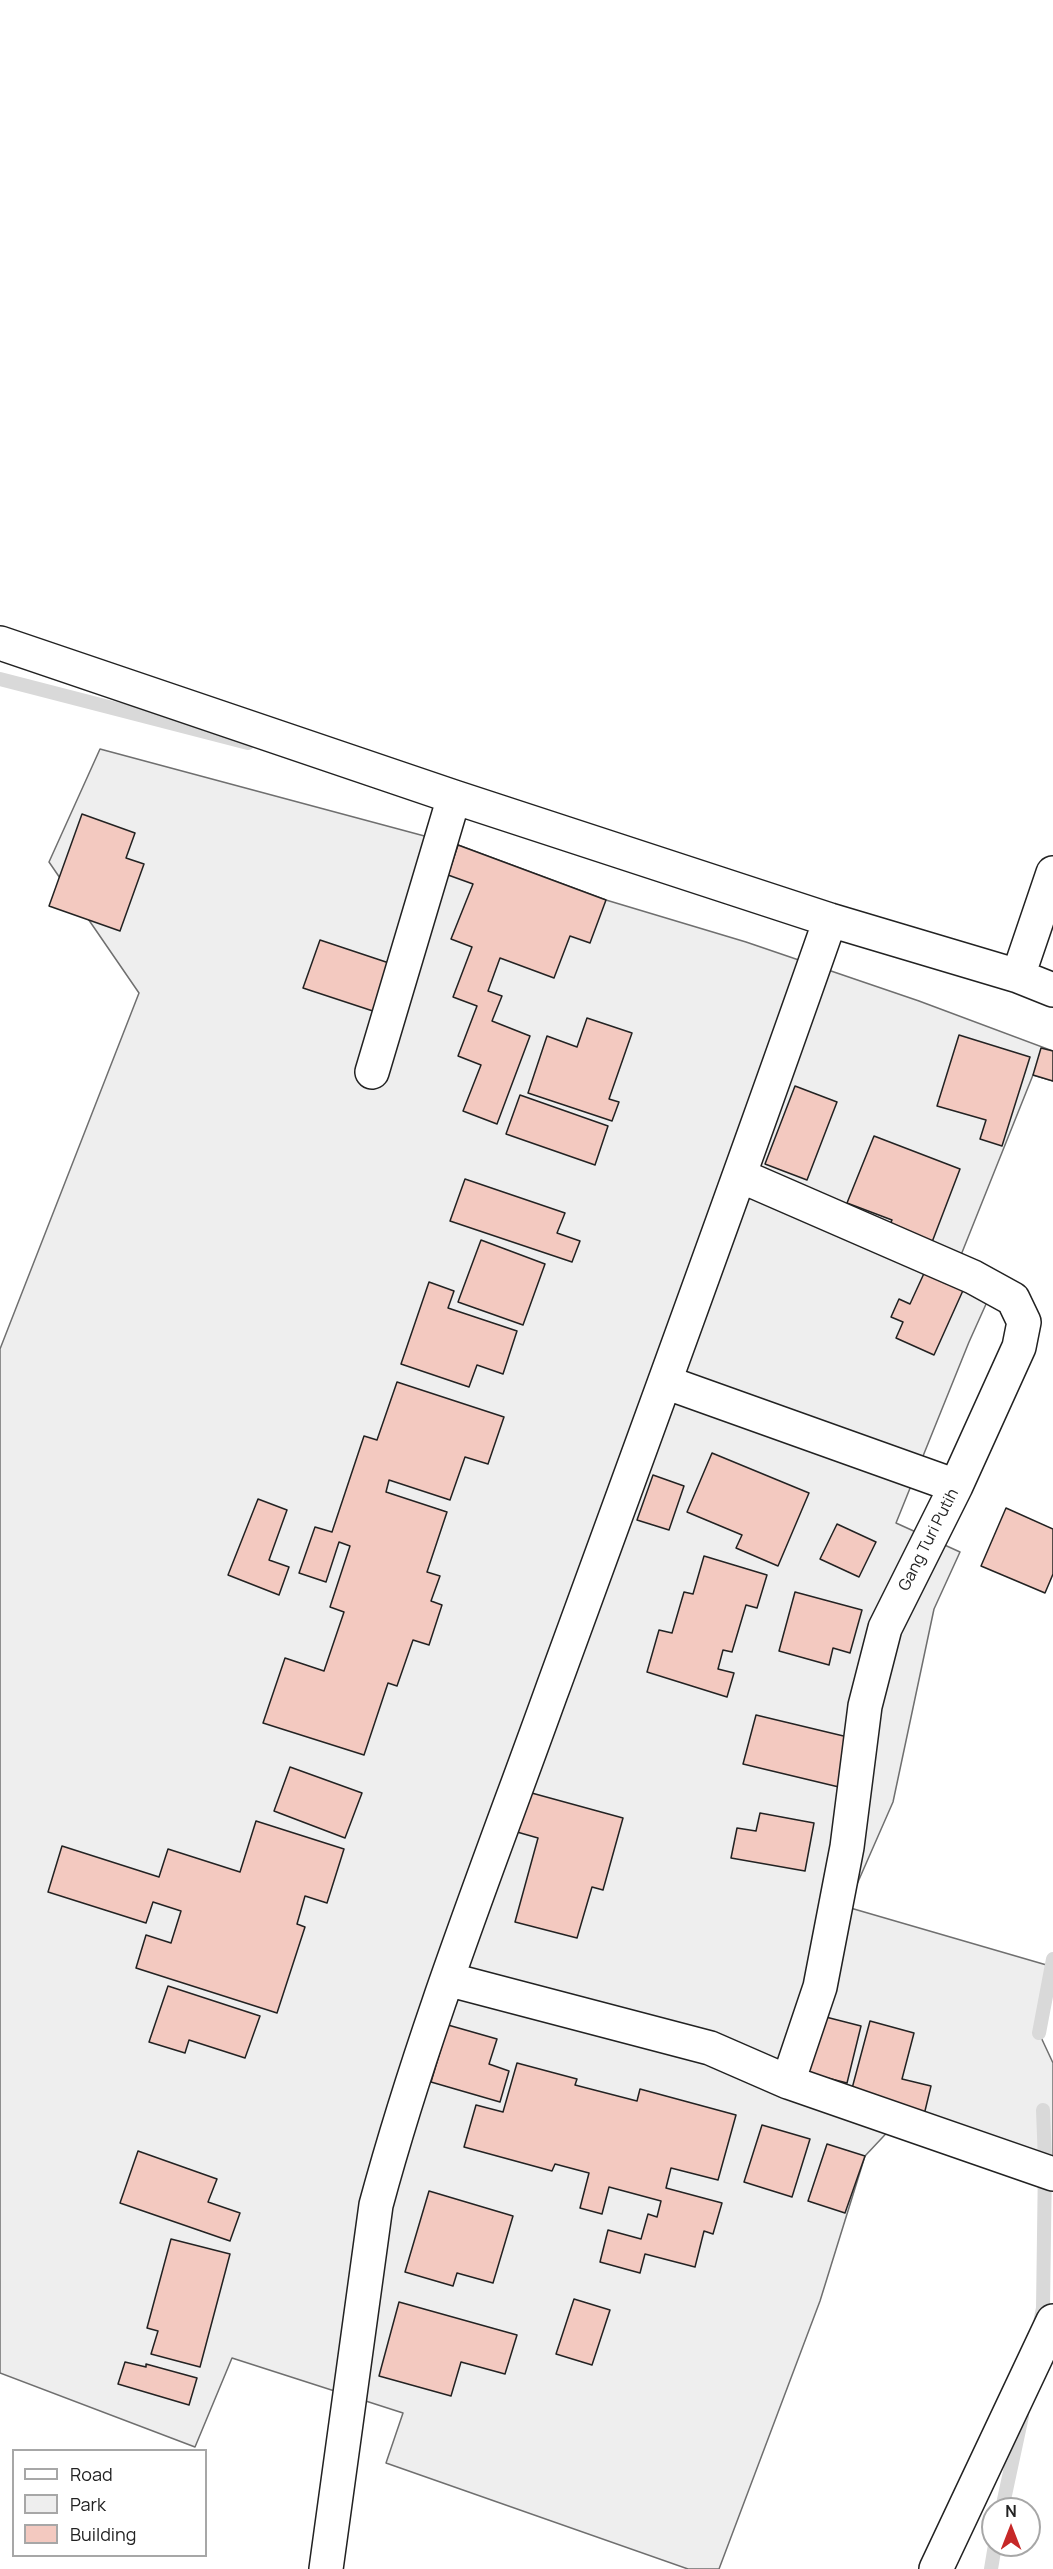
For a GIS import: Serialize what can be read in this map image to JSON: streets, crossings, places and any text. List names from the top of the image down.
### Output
{
  "streets": {
    "street": ["Gang Turi Putih"]
  },
  "legend": ["Road", "Park", "Building"],
  "north": "top"
}
